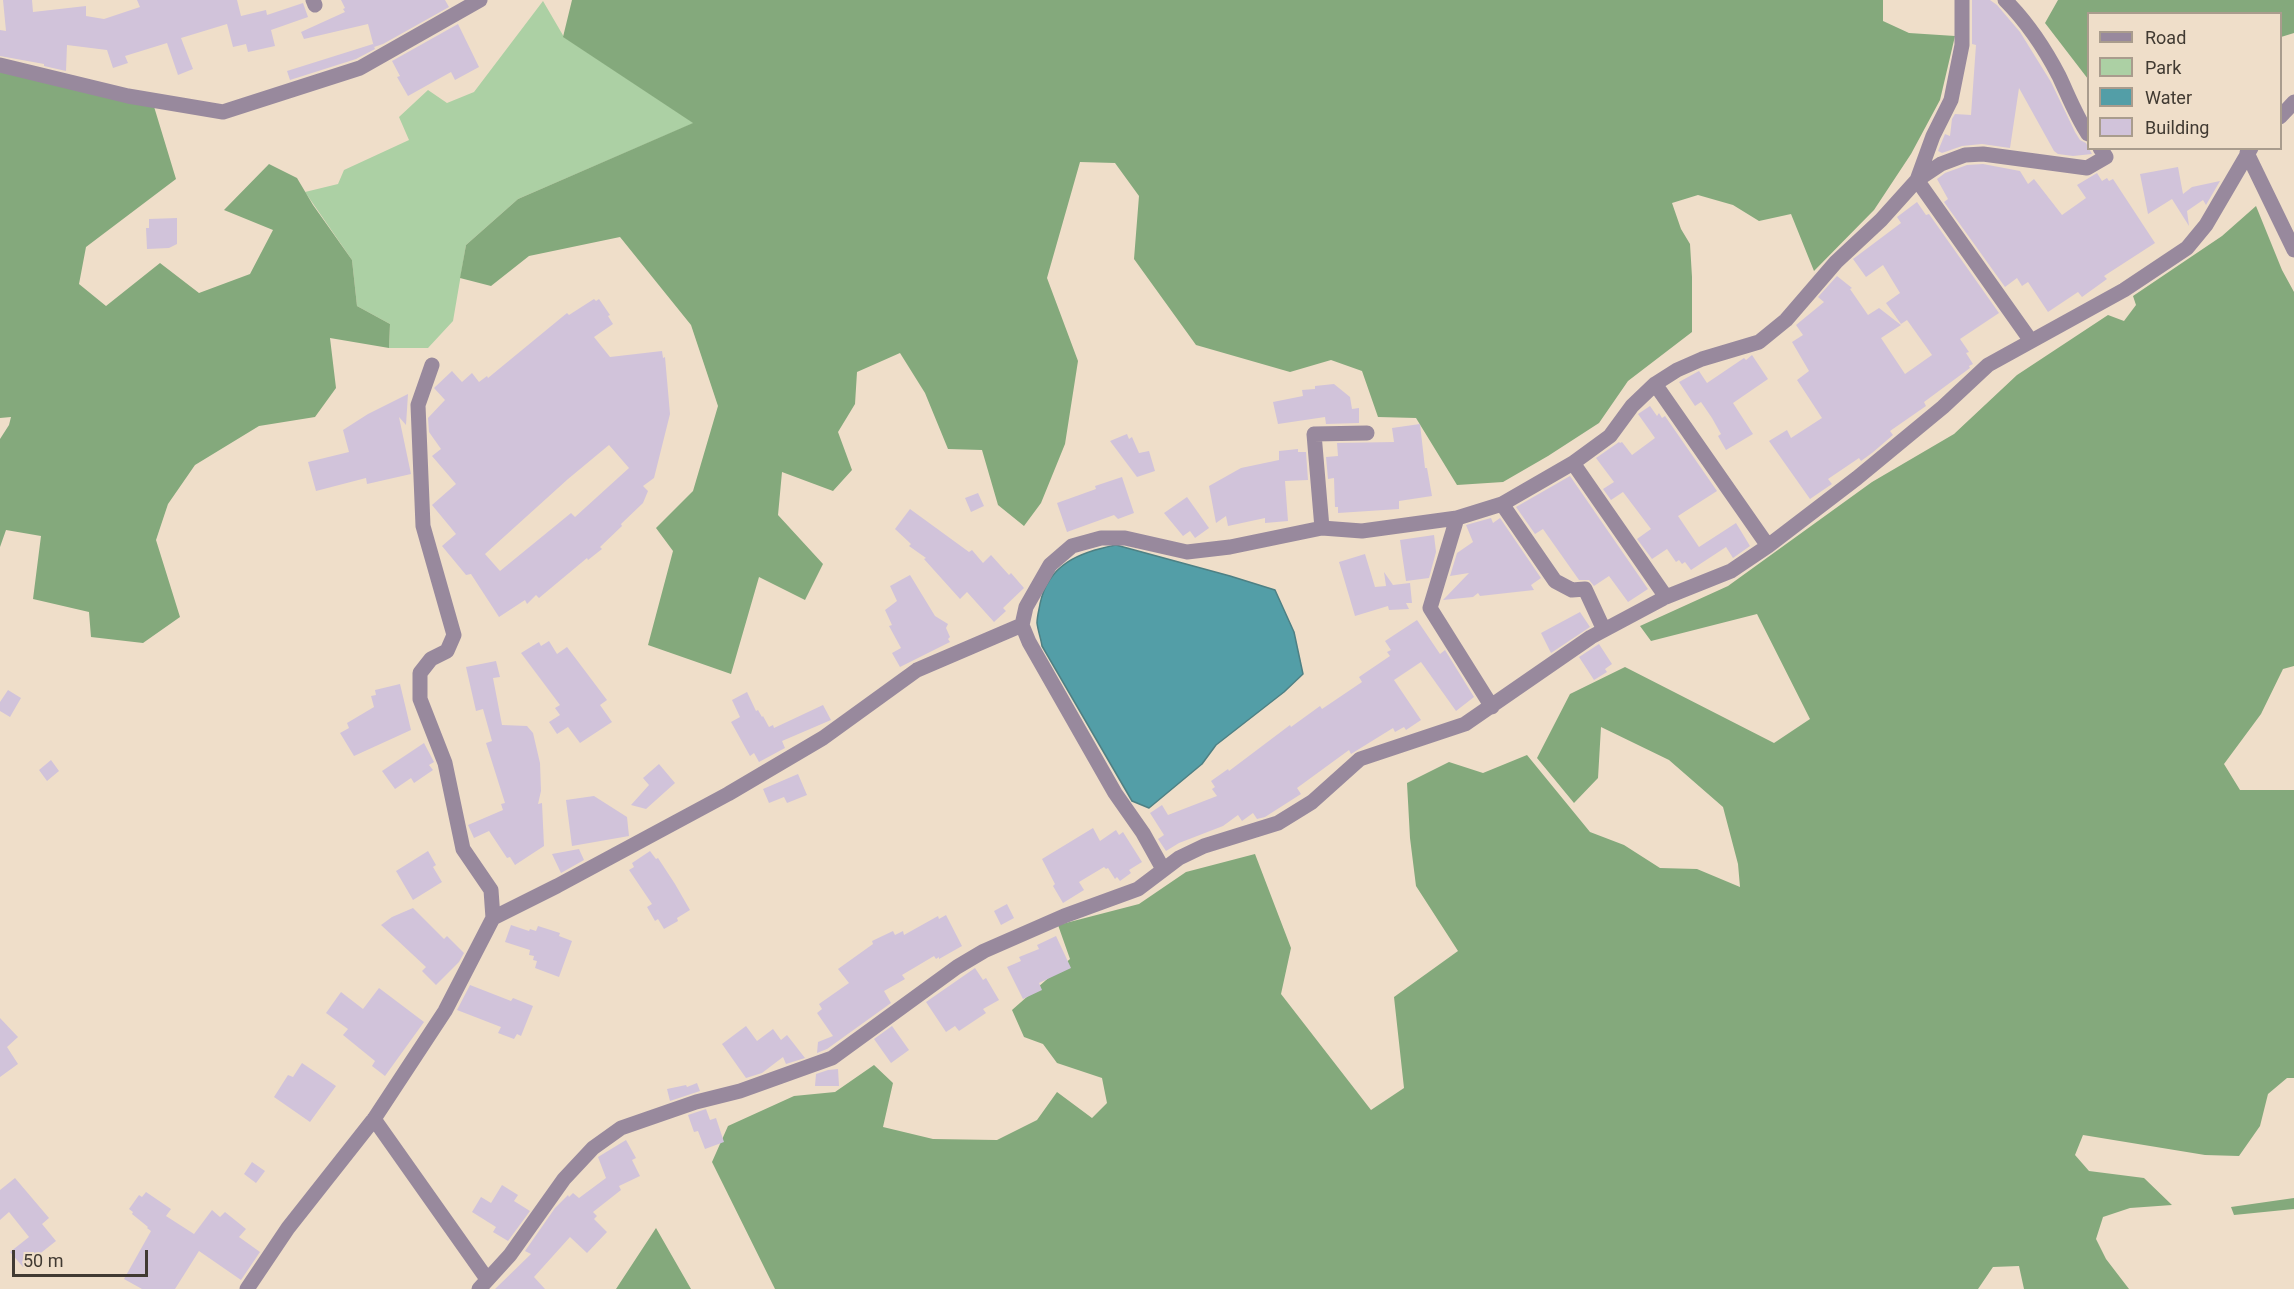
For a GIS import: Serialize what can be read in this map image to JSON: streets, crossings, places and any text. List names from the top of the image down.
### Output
{
  "legend": [
    "Road",
    "Park",
    "Water",
    "Building"
  ],
  "scale_bar": "50 m"
}
